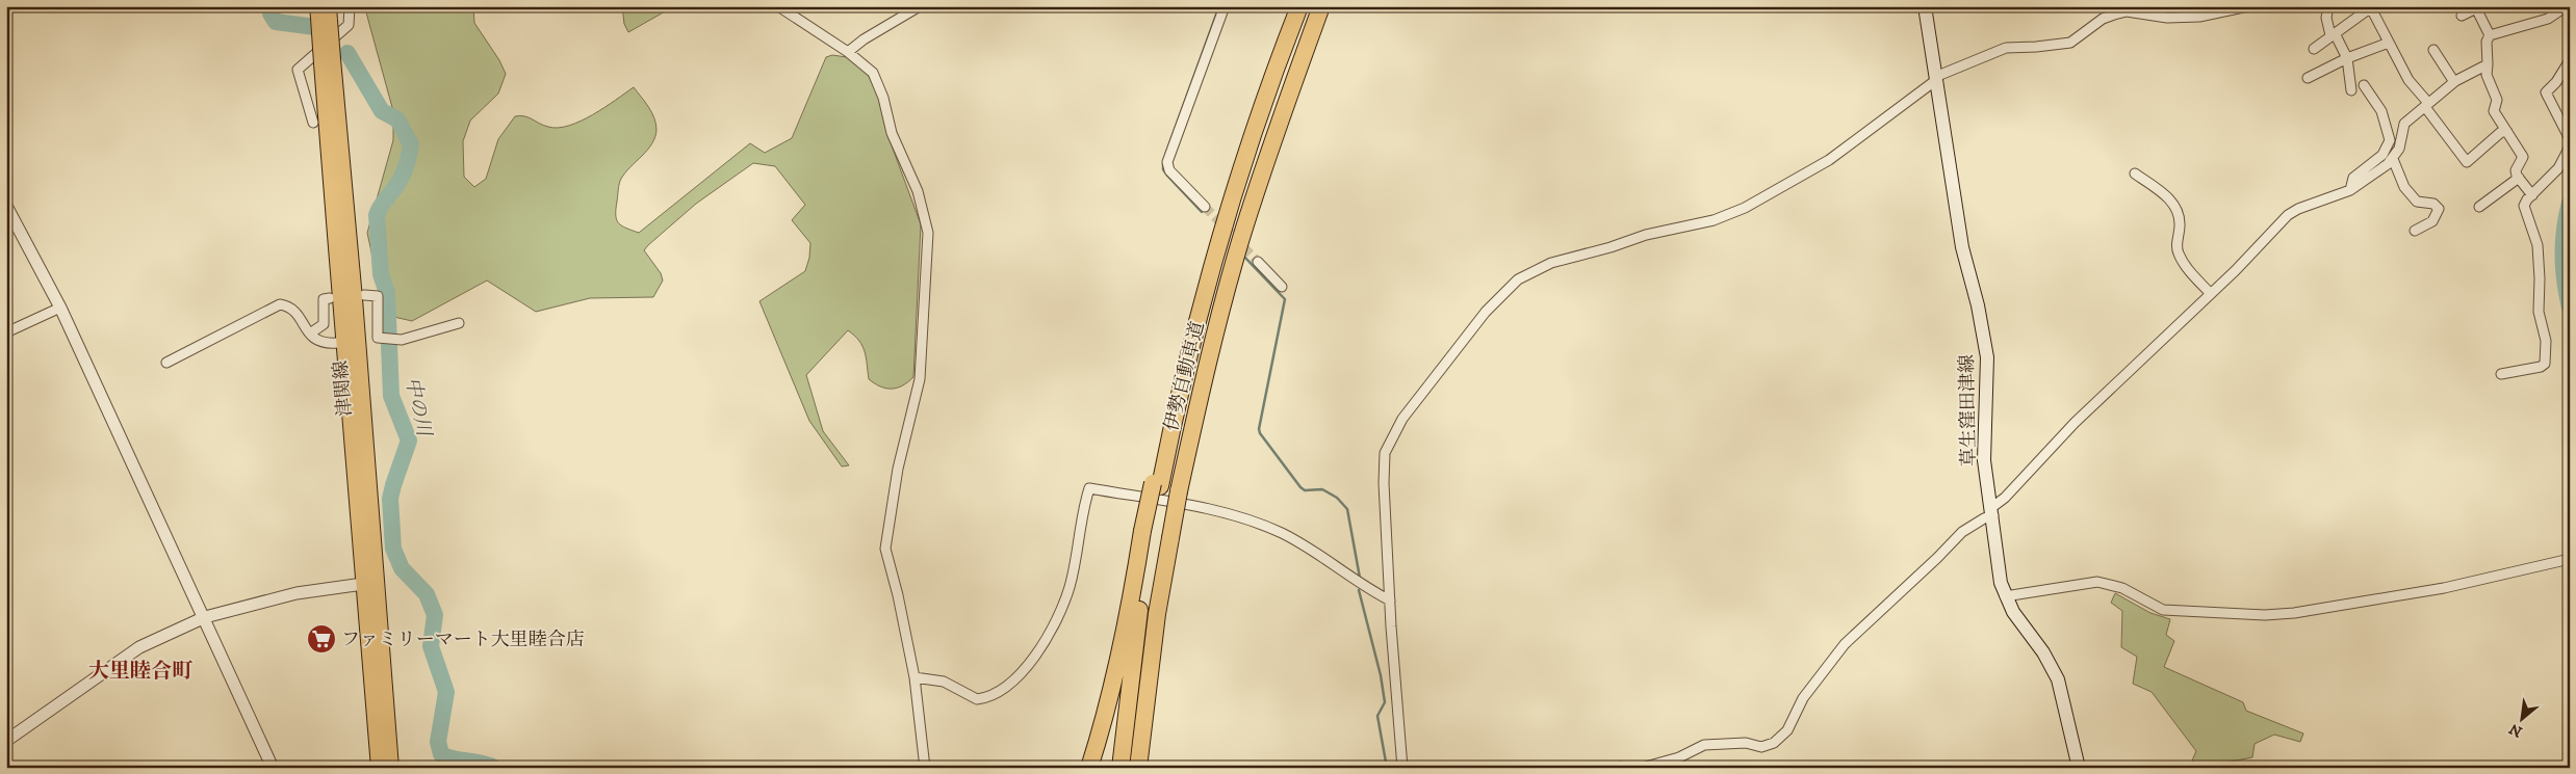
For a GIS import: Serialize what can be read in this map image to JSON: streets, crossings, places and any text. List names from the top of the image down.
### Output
{
  "streets": {
    "highway": ["伊勢自動車道"],
    "main road": ["津関線", "草生窪田津線"]
  },
  "districts": ["大里睦合町"],
  "water": ["中の川"],
  "places": {
    "supermarket": ["ファミリーマート大里睦合店"]
  },
  "north": "bottom left"
}
